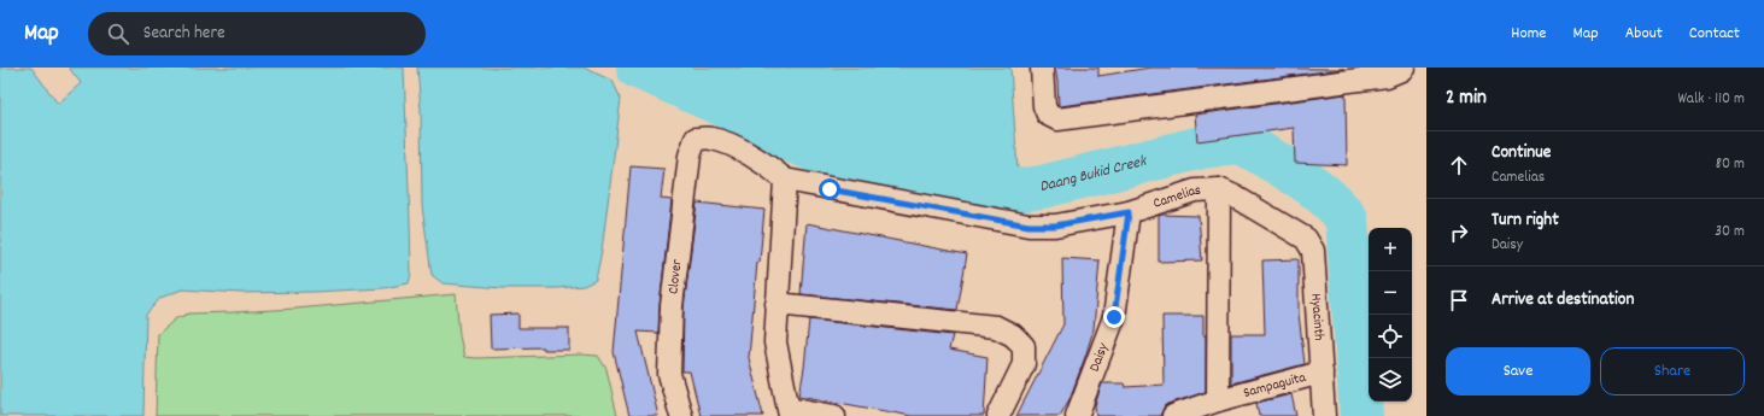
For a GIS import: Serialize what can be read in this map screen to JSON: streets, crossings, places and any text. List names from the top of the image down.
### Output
{
  "streets": {
    "street": [
      "Camelias",
      "Clover",
      "Hyacinth",
      "Daisy",
      "Sampaguita"
    ]
  },
  "crossings": [
    ["Camelias", "Clover"],
    ["Camelias", "Hyacinth"],
    ["Camelias", "Daisy"],
    ["Hyacinth", "Sampaguita"]
  ],
  "water": ["Daang Bukid Creek"],
  "page": {
    "header": "Map",
    "search": "Search here",
    "nav": [
      "Home",
      "Map",
      "About",
      "Contact"
    ],
    "heading": ["2 min", "Walk · 110 m"],
    "list": [
      ["Continue", "Camelias", "80 m"],
      ["Turn right", "Daisy", "30 m"],
      "Arrive at destination"
    ],
    "map_buttons": ["+", "−"],
    "buttons": ["Save", "Share"]
  }
}
